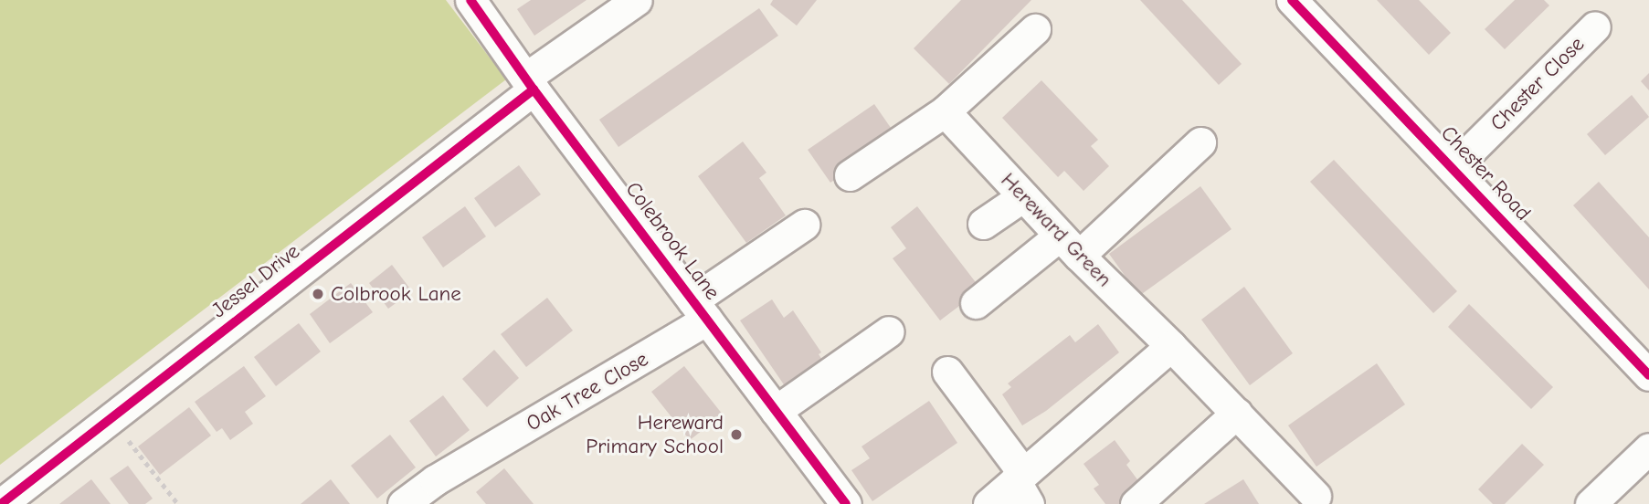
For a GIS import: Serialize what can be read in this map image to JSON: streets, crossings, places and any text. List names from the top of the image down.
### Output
{
  "streets": {
    "street": [
      "Chester Close",
      "Chester Road",
      "Hereward Green",
      "Colebrook Lane",
      "Jessel Drive",
      "Oak Tree Close"
    ]
  },
  "crossings": [
    ["Chester Close", "Chester Road"],
    ["Colebrook Lane", "Jessel Drive"],
    ["Colebrook Lane", "Oak Tree Close"]
  ],
  "places": ["Colbrook Lane", "Hereward Primary School"]
}
